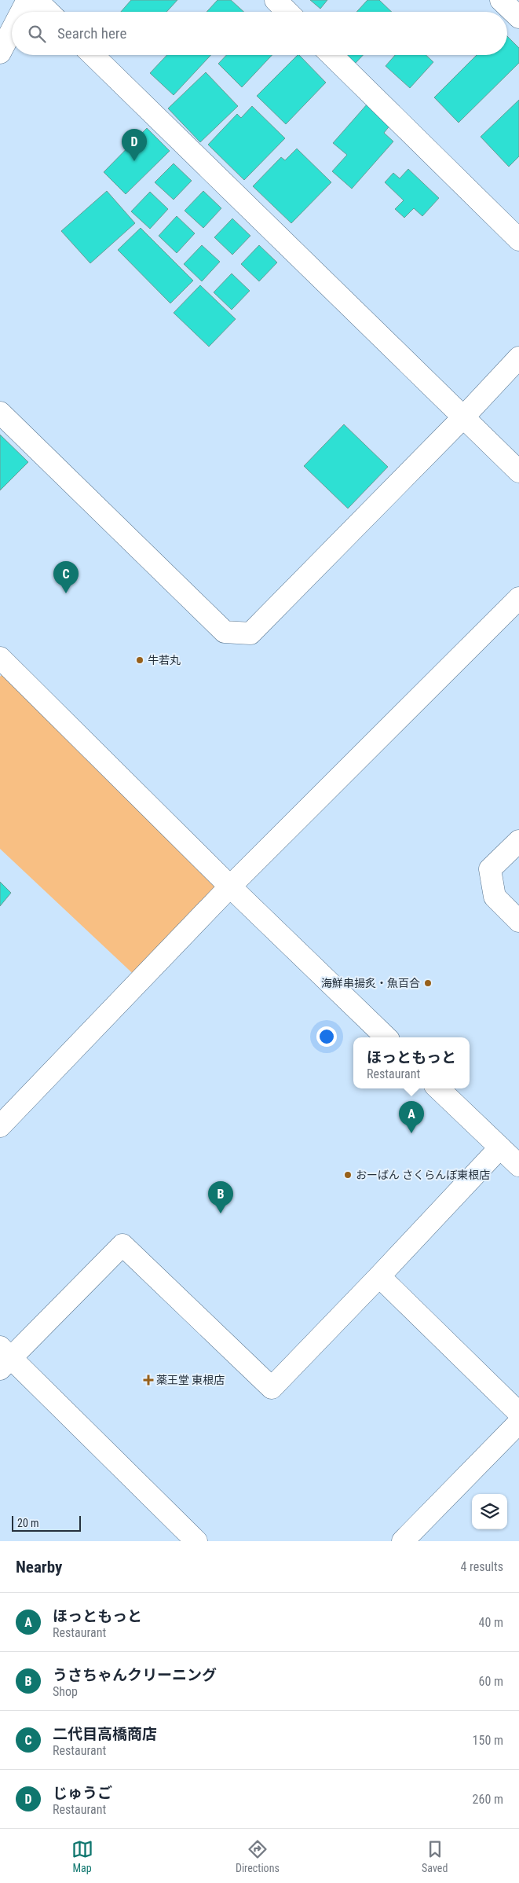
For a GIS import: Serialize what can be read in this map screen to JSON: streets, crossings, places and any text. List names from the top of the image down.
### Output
{
  "places": {
    "other": ["牛若丸", "海鮮串揚炙・魚百合", "おーばん さくらんぼ東根店"],
    "health": ["薬王堂 東根店"]
  },
  "scale_bar": "20 m",
  "page": {
    "search": "Search here",
    "pins": [
      "D",
      "C",
      "A",
      "B"
    ],
    "popup": ["ほっともっと", "Restaurant"],
    "scale": "20 m",
    "heading": ["Nearby", "4 results"],
    "list": [
      {
        "mark": "A",
        "name": "ほっともっと",
        "note": "Restaurant",
        "value": "40 m"
      },
      {
        "mark": "B",
        "name": "うさちゃんクリーニング",
        "note": "Shop",
        "value": "60 m"
      },
      {
        "mark": "C",
        "name": "二代目高橋商店",
        "note": "Restaurant",
        "value": "150 m"
      },
      {
        "mark": "D",
        "name": "じゅうご",
        "note": "Restaurant",
        "value": "260 m"
      }
    ],
    "nav": ["Map", "Directions", "Saved"]
  }
}
